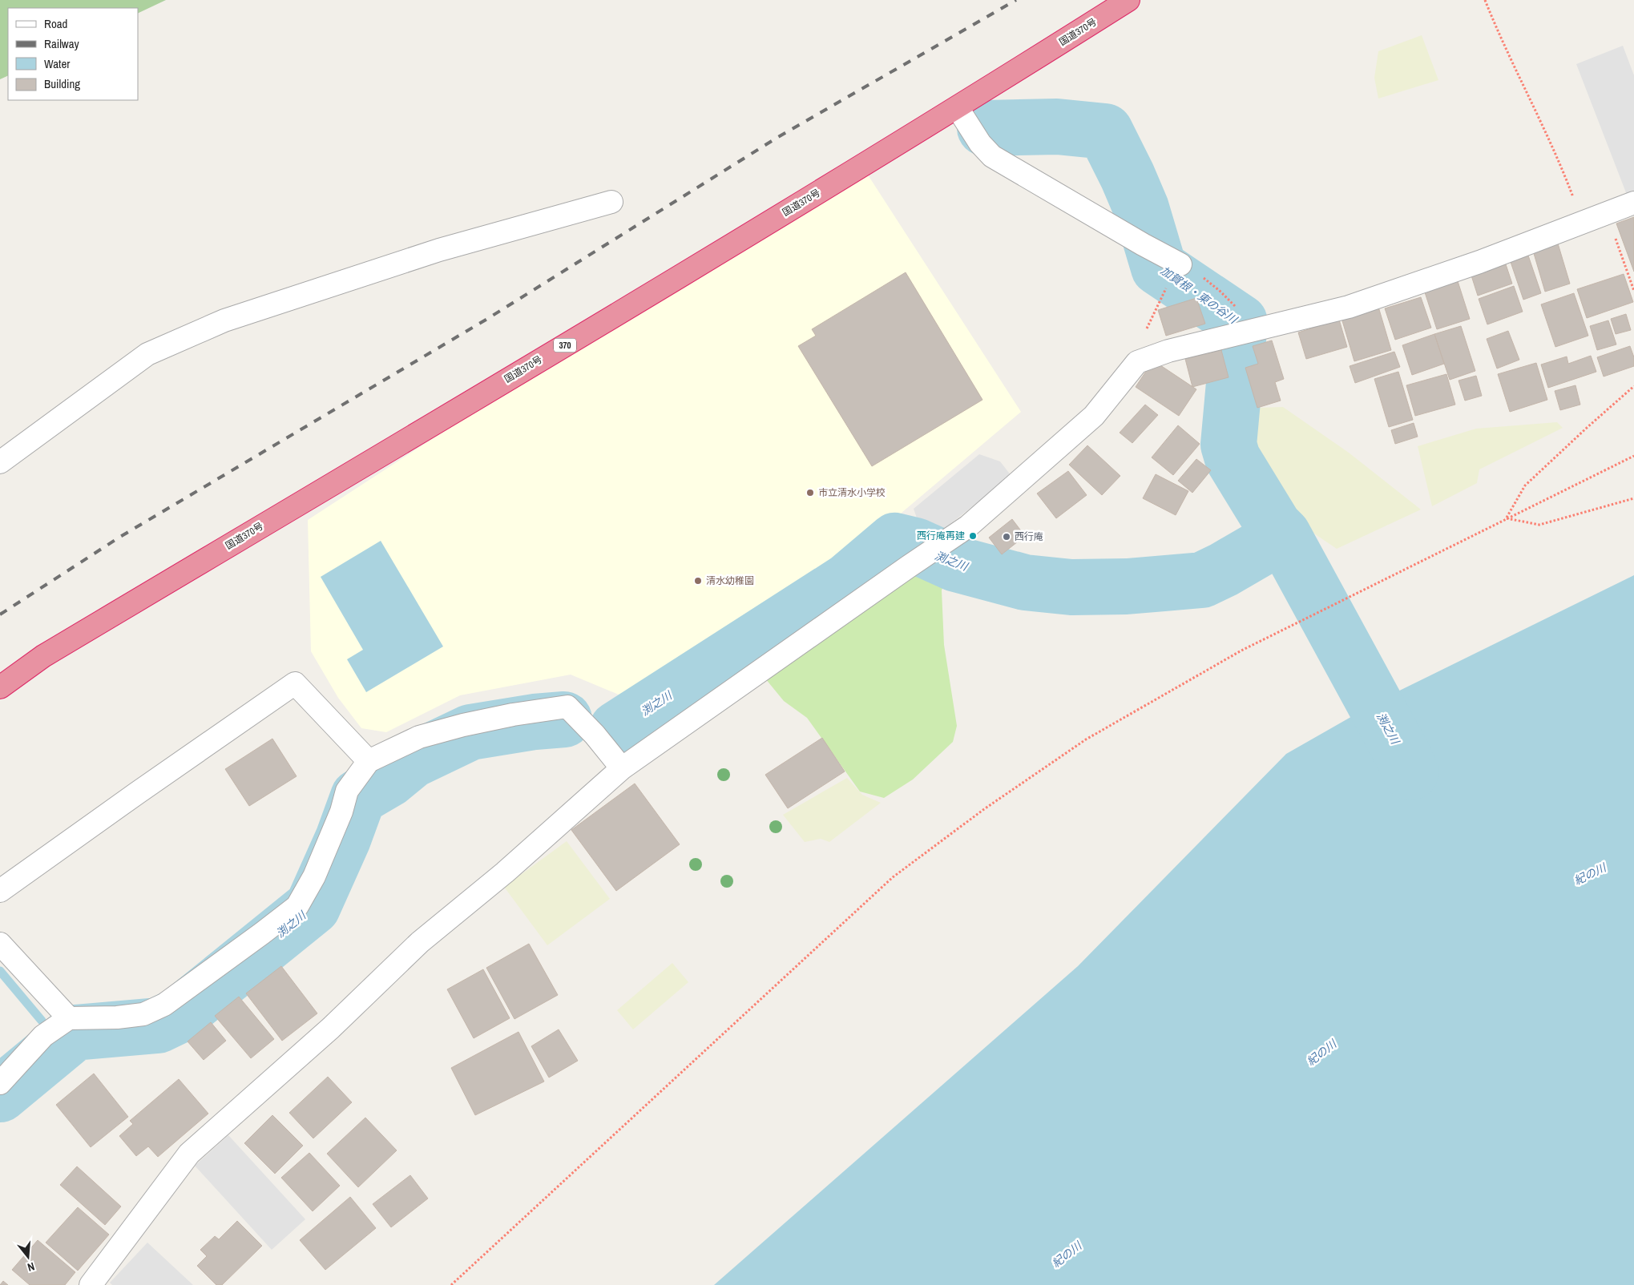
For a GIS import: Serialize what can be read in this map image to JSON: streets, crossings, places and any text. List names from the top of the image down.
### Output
{
  "streets": {
    "highway": ["国道370号", "370"]
  },
  "water": ["加賀根・東の谷川", "渕之川", "紀の川"],
  "places": [
    "市立清水小学校",
    "西行庵再建",
    "西行庵",
    "清水幼稚園"
  ],
  "legend": [
    "Road",
    "Railway",
    "Water",
    "Building"
  ],
  "north": "bottom"
}
